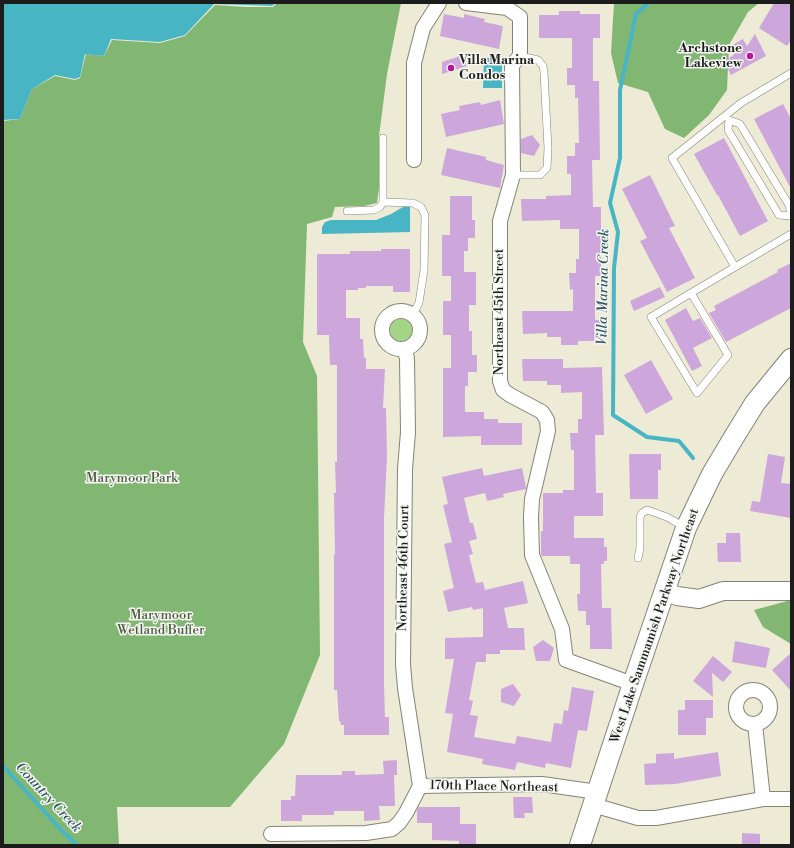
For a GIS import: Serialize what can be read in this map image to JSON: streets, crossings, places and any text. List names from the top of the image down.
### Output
{
  "streets": {
    "main road": ["West Lake Sammamish Parkway Northeast"],
    "street": ["Northeast 45th Street", "Northeast 46th Court", "170th Place Northeast"]
  },
  "crossings": [
    ["Northeast 45th Street", "West Lake Sammamish Parkway Northeast"],
    ["Northeast 46th Court", "170th Place Northeast"],
    ["West Lake Sammamish Parkway Northeast", "170th Place Northeast"]
  ],
  "water": ["Villa Marina Creek", "Country Creek"],
  "parks": ["Marymoor Park", "Marymoor Wetland Buffer"],
  "places": ["Archstone Lakeview", "Villa Marina Condos"]
}
